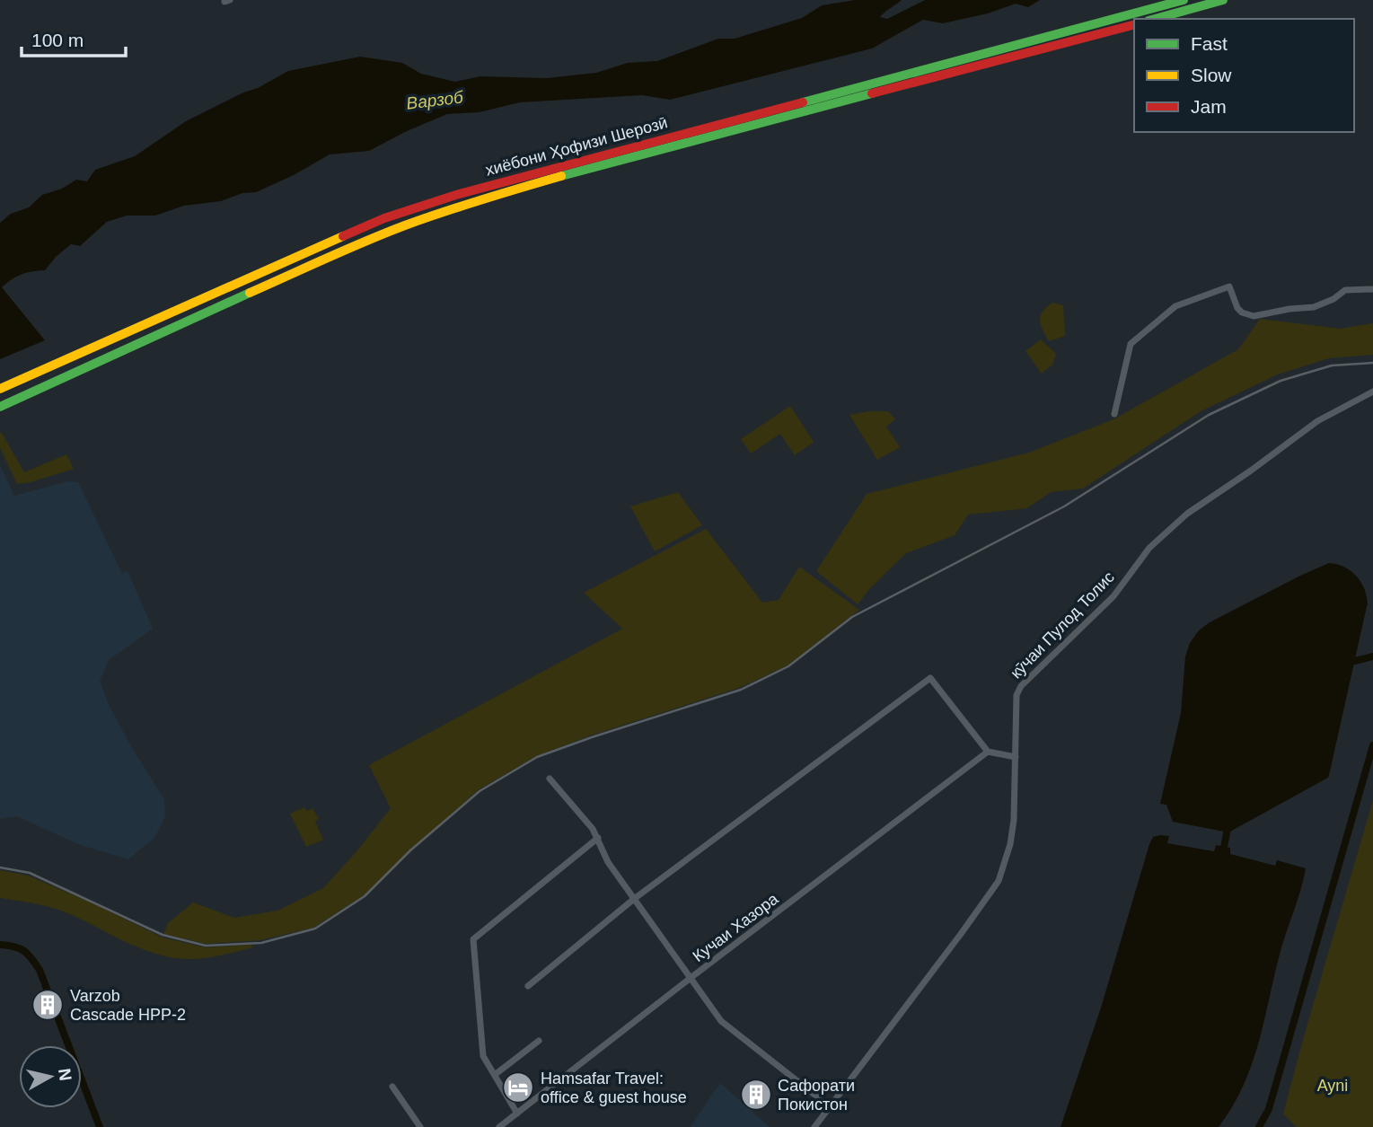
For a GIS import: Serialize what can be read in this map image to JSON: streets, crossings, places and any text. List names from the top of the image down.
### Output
{
  "streets": {
    "main road": ["хиёбони Ҳофизи Шерозӣ"],
    "street": ["кӯчаи Пулод Толис", "Кучаи Хазора"]
  },
  "water": ["Варзоб"],
  "parks": ["Ayni"],
  "places": {
    "building": ["Varzob Cascade HPP-2", "Сафорати Покистон"],
    "hotel": ["Hamsafar Travel: office & guest house"]
  },
  "legend": ["Fast", "Slow", "Jam"],
  "scale_bar": "100 m",
  "north": "right"
}
